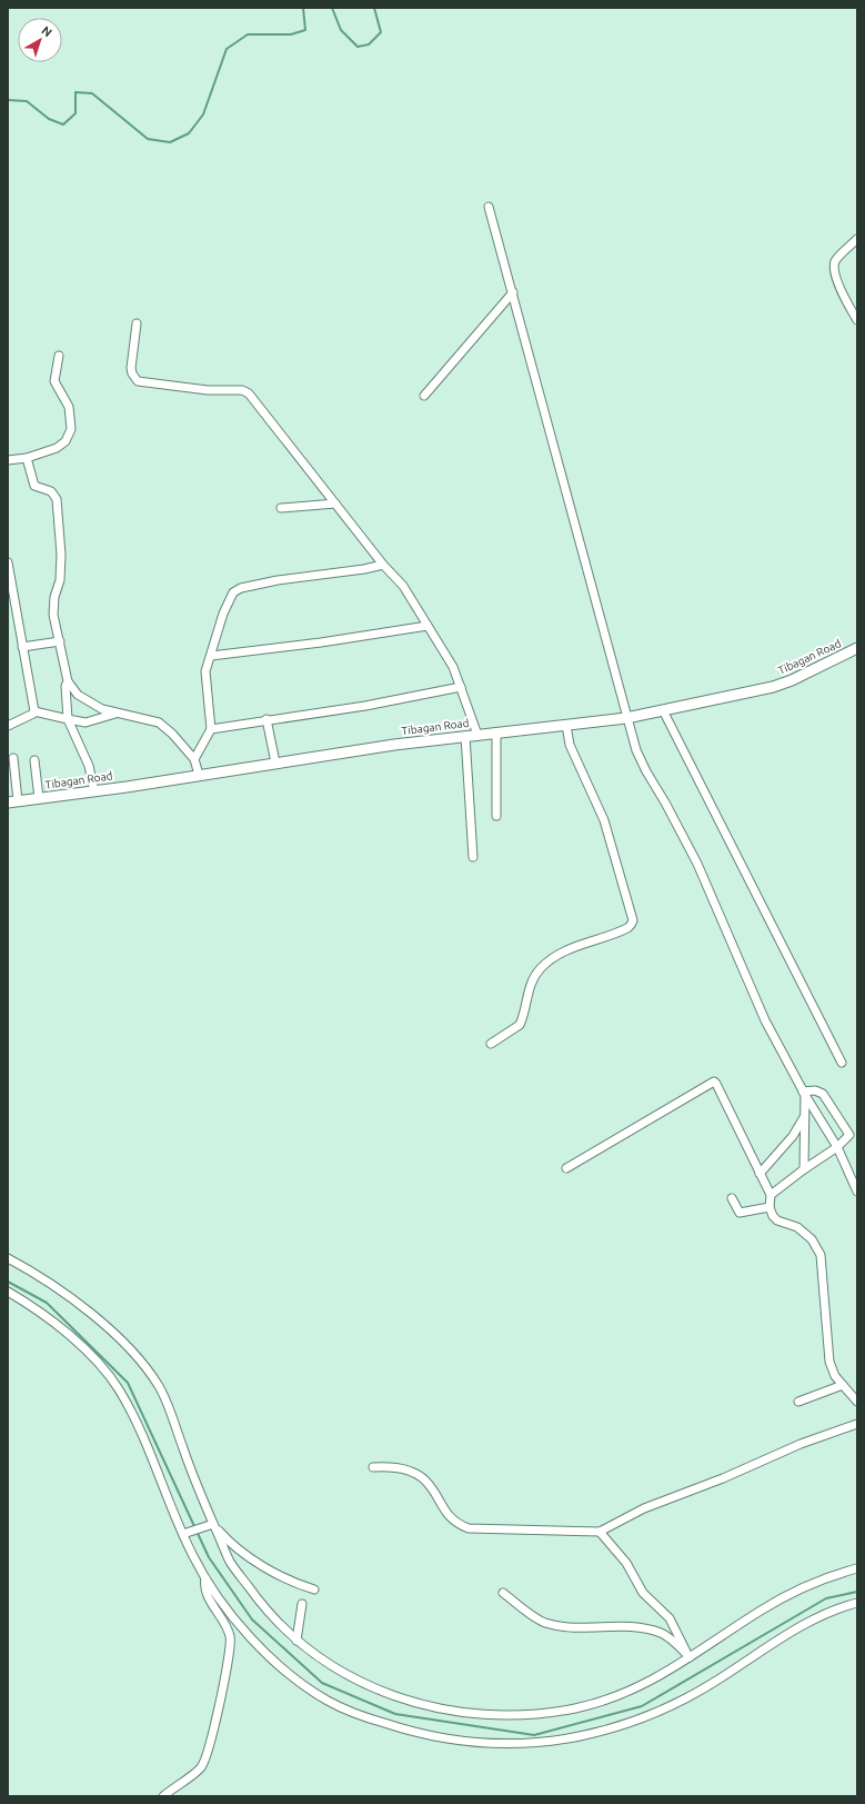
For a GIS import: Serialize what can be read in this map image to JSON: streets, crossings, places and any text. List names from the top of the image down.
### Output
{
  "streets": {
    "main road": ["Tibagan Road"]
  },
  "north": "top right"
}
